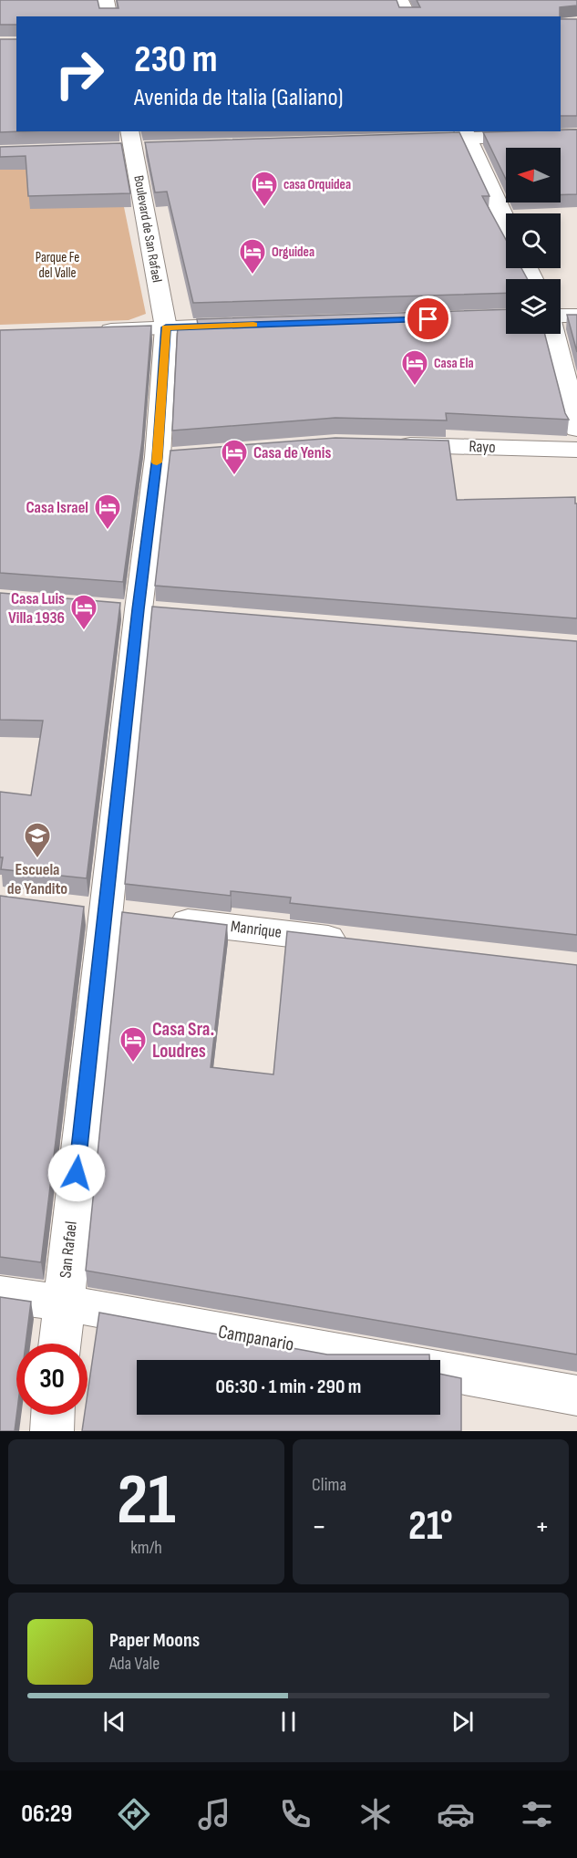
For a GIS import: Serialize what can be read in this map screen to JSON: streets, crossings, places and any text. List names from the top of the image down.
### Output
{
  "streets": {
    "street": [
      "Boulevard de San Rafael",
      "Rayo",
      "Manrique",
      "San Rafael",
      "Campanario"
    ]
  },
  "crossings": [
    ["Boulevard de San Rafael", "San Rafael"],
    ["Manrique", "San Rafael"],
    ["San Rafael", "Campanario"]
  ],
  "parks": ["Parque Fe del Valle"],
  "places": {
    "hotel": [
      "casa Orquidea",
      "Orguidea",
      "Casa Ela",
      "Casa de Yenis",
      "Casa Israel",
      "Casa Luis Villa 1936",
      "Casa Sra. Loudres"
    ],
    "school or university": ["Escuela de Yandito"]
  },
  "north": "left",
  "page": {
    "turn": ["230 m", "Avenida de Italia (Galiano)"],
    "limit": "30",
    "trip": "06:30 · 1 min · 290 m",
    "tile": [
      ["21", "km/h"],
      "Clima"
    ],
    "heat": ["−", "21°", "+"],
    "song": ["Paper Moons", "Ada Vale"],
    "tabs": "06:29"
  }
}
